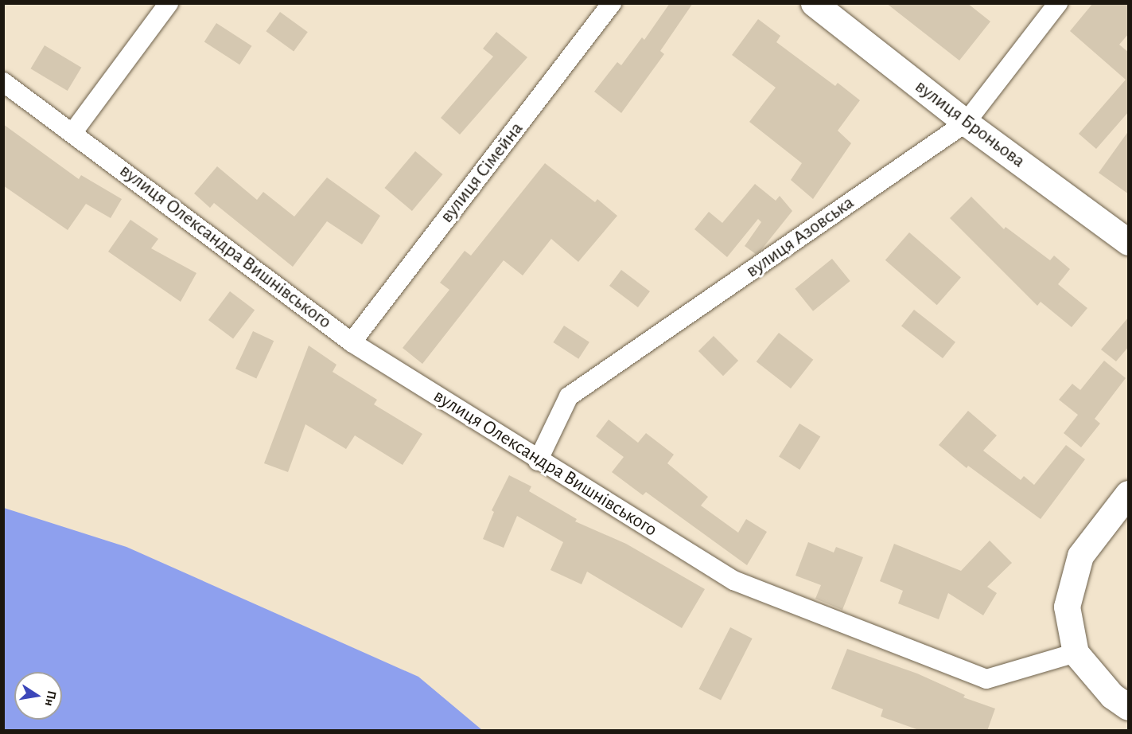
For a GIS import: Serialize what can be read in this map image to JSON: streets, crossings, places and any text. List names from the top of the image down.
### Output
{
  "streets": {
    "street": [
      "вулиця Броньова",
      "вулиця Сімейна",
      "вулиця Азовська",
      "вулиця Олександра Вишнівського"
    ]
  },
  "crossings": [
    ["вулиця Броньова", "вулиця Азовська"],
    ["вулиця Сімейна", "вулиця Олександра Вишнівського"],
    ["вулиця Азовська", "вулиця Олександра Вишнівського"]
  ],
  "north": "right"
}
